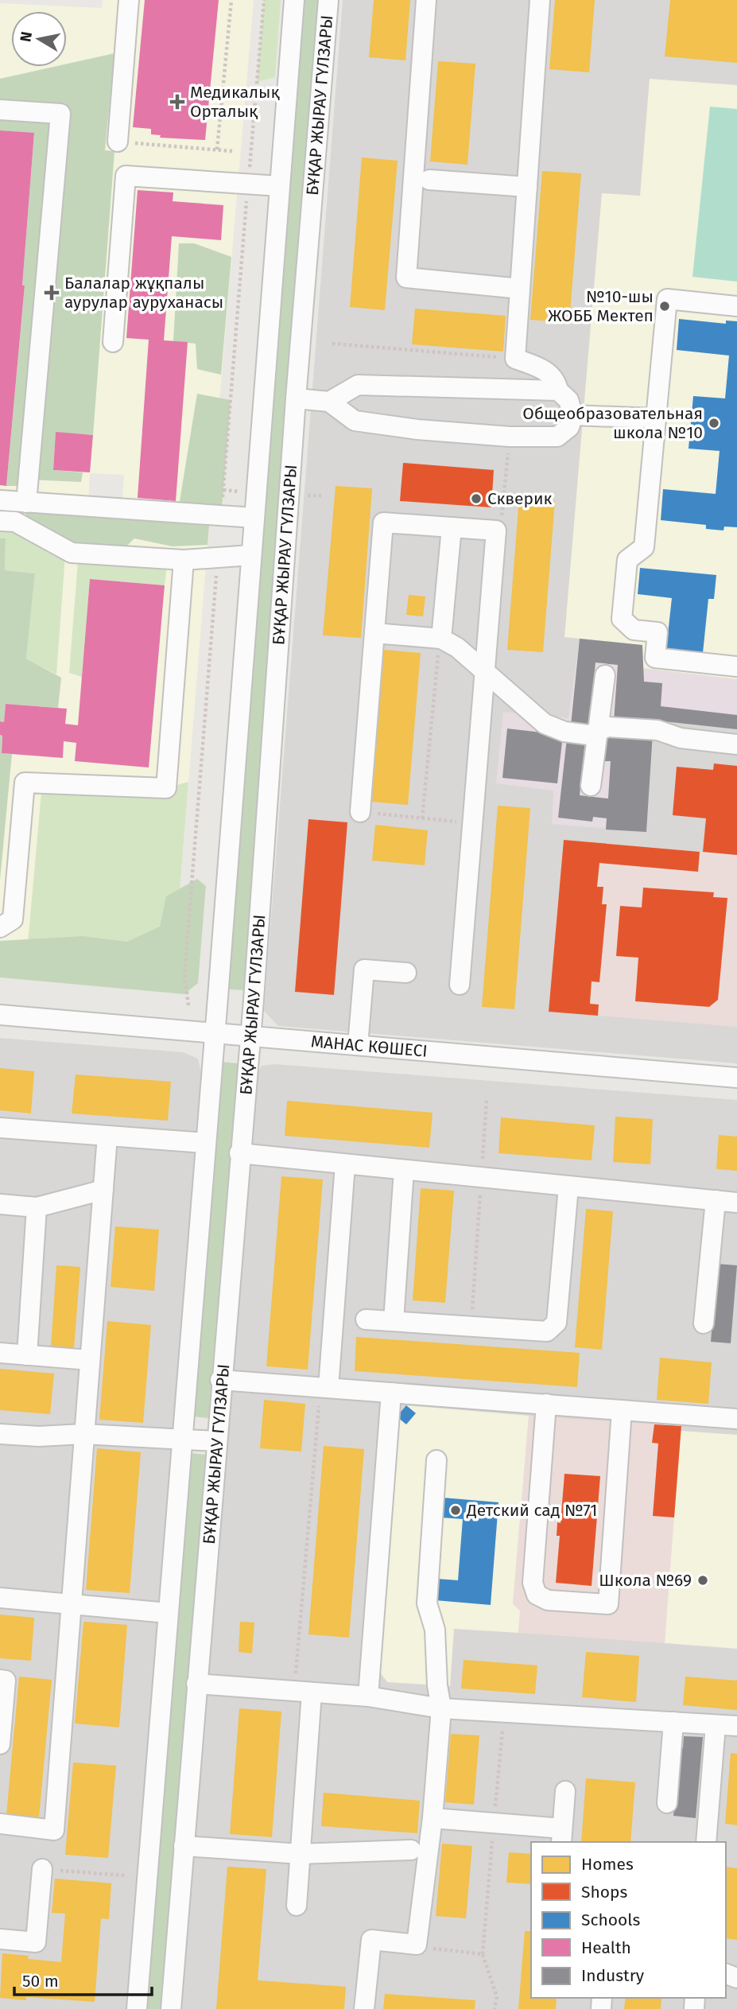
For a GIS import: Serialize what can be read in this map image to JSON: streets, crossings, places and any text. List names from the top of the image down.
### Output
{
  "streets": {
    "street": ["БҰҚАР ЖЫРАУ ГҮЛЗАРЫ", "МАНАС КӨШЕСІ"]
  },
  "crossings": [
    ["БҰҚАР ЖЫРАУ ГҮЛЗАРЫ", "МАНАС КӨШЕСІ"]
  ],
  "places": {
    "health": ["Медикалық Орталық", "Балалар жұқпалы аурулар ауруханасы"],
    "other": [
      "№10-шы ЖОББ Мектеп",
      "Общеобразовательная школа №10",
      "Скверик",
      "Детский сад №71",
      "Школа №69"
    ]
  },
  "legend": [
    "Homes",
    "Shops",
    "Schools",
    "Health",
    "Industry"
  ],
  "scale_bar": "50 m",
  "north": "left"
}
